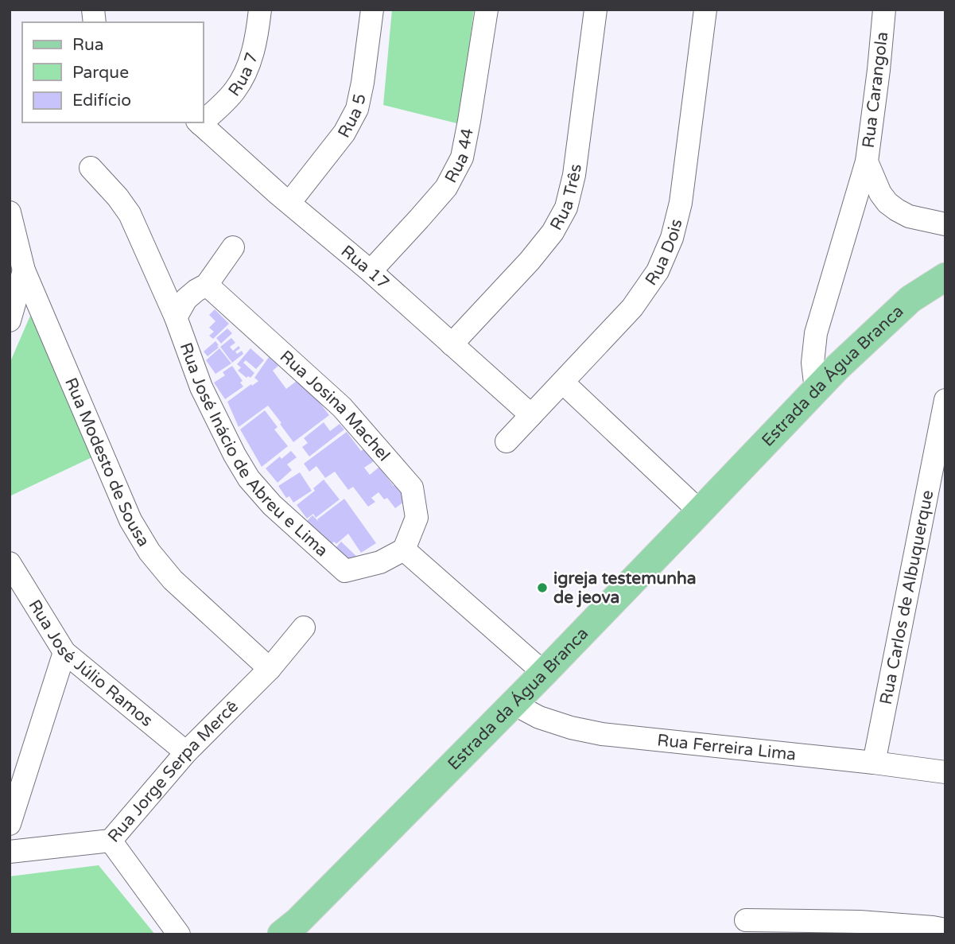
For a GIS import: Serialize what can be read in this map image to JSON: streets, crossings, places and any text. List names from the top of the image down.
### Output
{
  "streets": {
    "main road": ["Estrada da Água Branca"],
    "street": [
      "Rua 7",
      "Rua Carangola",
      "Rua 5",
      "Rua 44",
      "Rua Três",
      "Rua Dois",
      "Rua 17",
      "Rua Josina Machel",
      "Rua José Inácio de Abreu e Lima",
      "Rua Modesto de Sousa",
      "Rua Carlos de Albuquerque",
      "Rua José Júlio Ramos",
      "Rua Ferreira Lima",
      "Rua Jorge Serpa Mercê"
    ]
  },
  "crossings": [
    ["Rua 5", "Rua 17"],
    ["Rua 44", "Rua 17"],
    ["Rua Três", "Rua 17"],
    ["Rua Dois", "Rua 17"],
    ["Estrada da Água Branca", "Rua Ferreira Lima"],
    ["Rua Josina Machel", "Rua José Inácio de Abreu e Lima"],
    ["Rua Modesto de Sousa", "Rua Jorge Serpa Mercê"],
    ["Rua Carlos de Albuquerque", "Rua Ferreira Lima"],
    ["Rua José Júlio Ramos", "Rua Jorge Serpa Mercê"]
  ],
  "places": ["igreja testemunha de jeova"],
  "legend": ["Rua", "Parque", "Edifício"]
}
